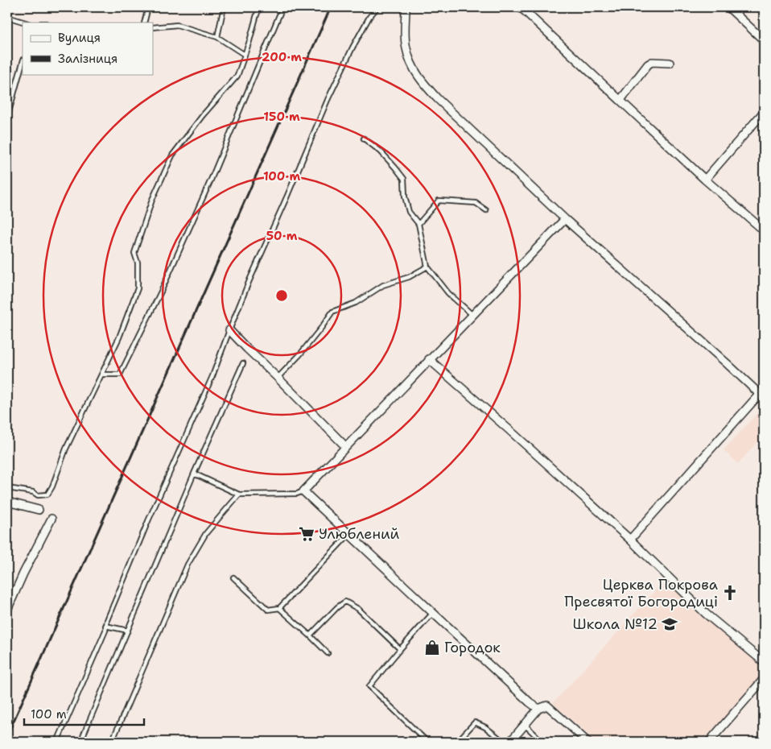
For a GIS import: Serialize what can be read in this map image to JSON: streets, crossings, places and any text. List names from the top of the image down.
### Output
{
  "places": {
    "supermarket": ["Улюблений"],
    "church": ["Церква Покрова Пресвятої Богородиці"],
    "school or university": ["Школа №12"],
    "shop": ["Городок"]
  },
  "legend": ["Вулиця", "Залізниця"],
  "scale_bar": "100 m",
  "rings": [
    "200 m",
    "150 m",
    "100 m",
    "50 m"
  ]
}
